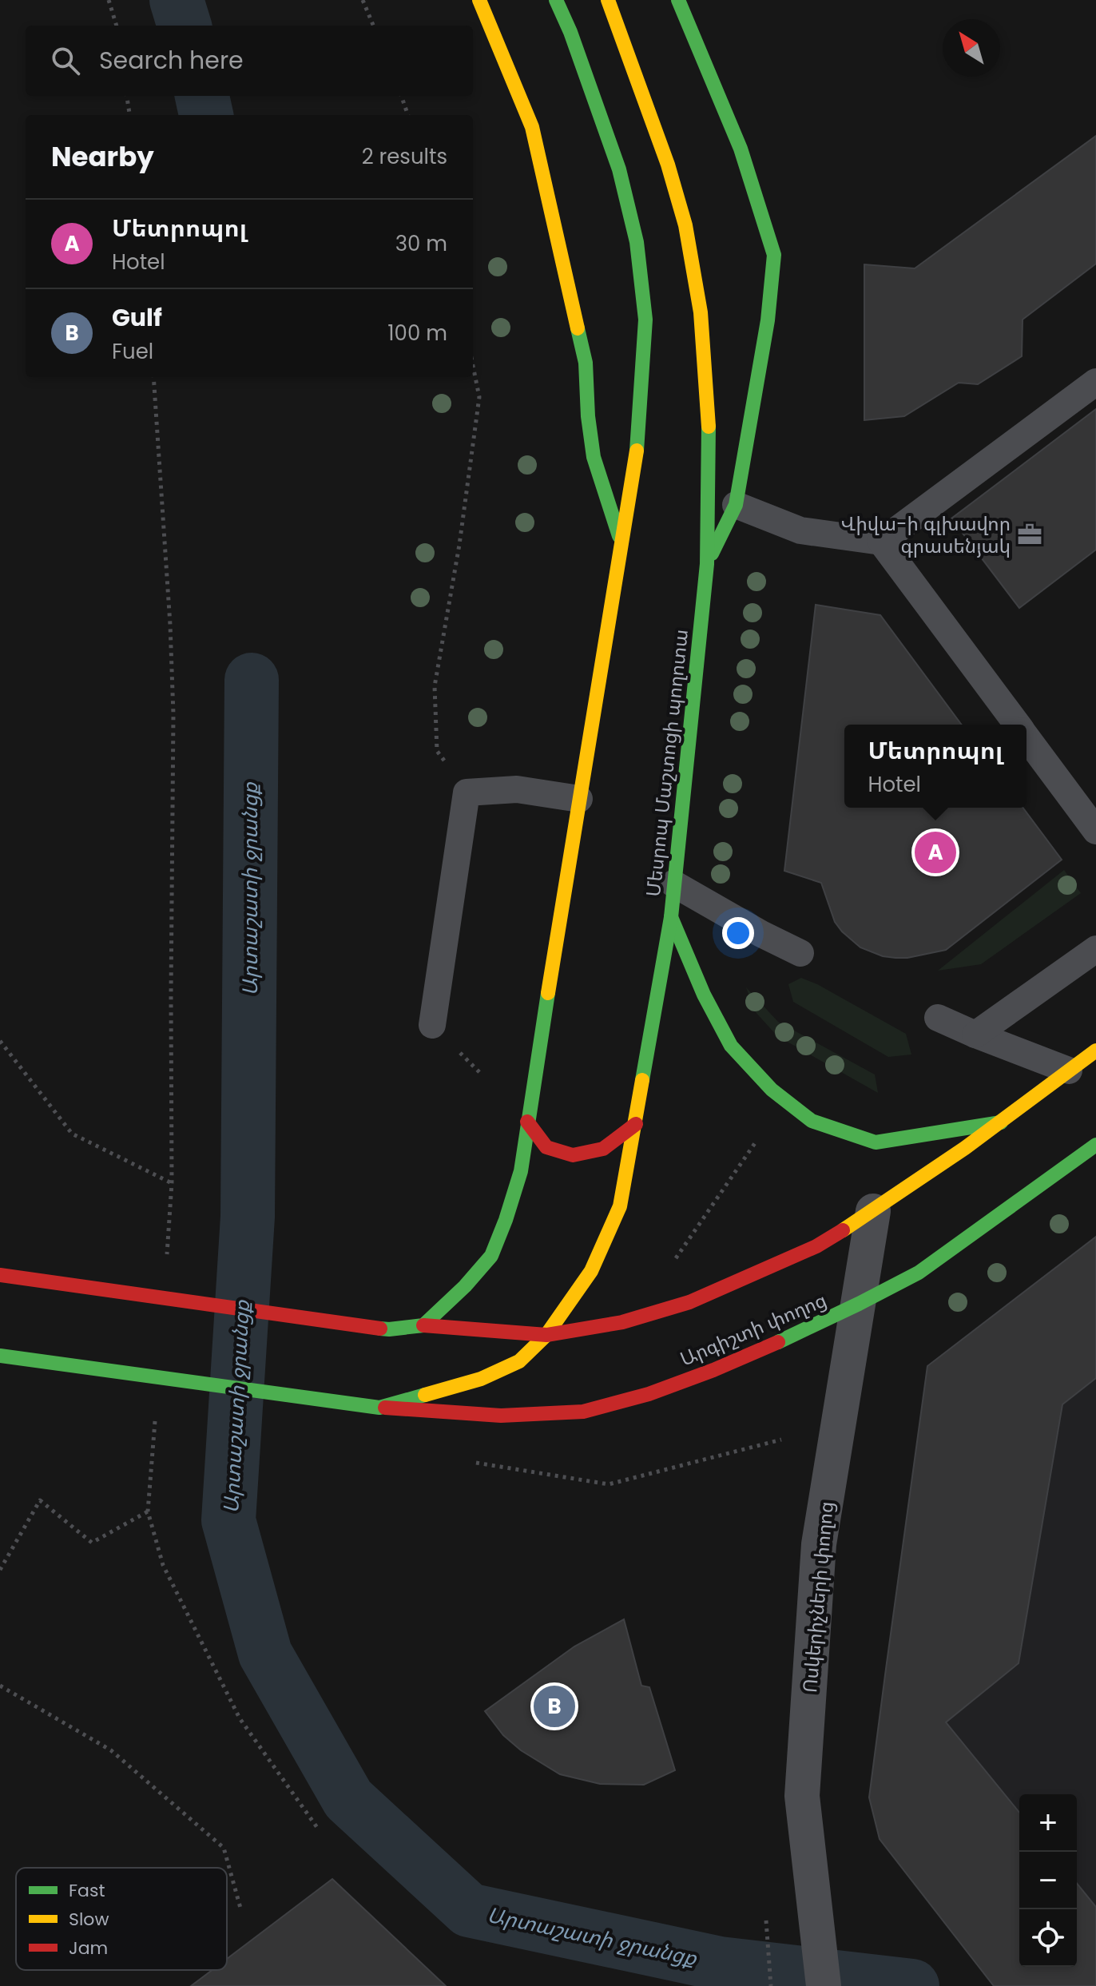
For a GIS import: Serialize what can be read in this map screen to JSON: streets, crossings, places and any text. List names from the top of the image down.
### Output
{
  "streets": {
    "main road": ["Մեսրոպ Մաշտոցի պողոտա", "Արգիշտի փողոց"],
    "street": ["Ոսկերիչների փողոց"]
  },
  "crossings": [
    ["Մեսրոպ Մաշտոցի պողոտա", "Արգիշտի փողոց"],
    ["Արգիշտի փողոց", "Ոսկերիչների փողոց"]
  ],
  "water": ["Արտաշատի ջրանցք"],
  "places": {
    "office": ["Վիվա-ի գլխավոր գրասենյակ"]
  },
  "legend": ["Fast", "Slow", "Jam"],
  "north": "top left",
  "page": {
    "search": "Search here",
    "heading": ["Nearby", "2 results"],
    "list": [
      {
        "mark": "A",
        "name": "Մետրոպոլ",
        "note": "Hotel",
        "value": "30 m"
      },
      {
        "mark": "B",
        "name": "Gulf",
        "note": "Fuel",
        "value": "100 m"
      }
    ],
    "popup": ["Մետրոպոլ", "Hotel"],
    "pins": ["A", "B"],
    "map_buttons": ["+", "−"]
  }
}
